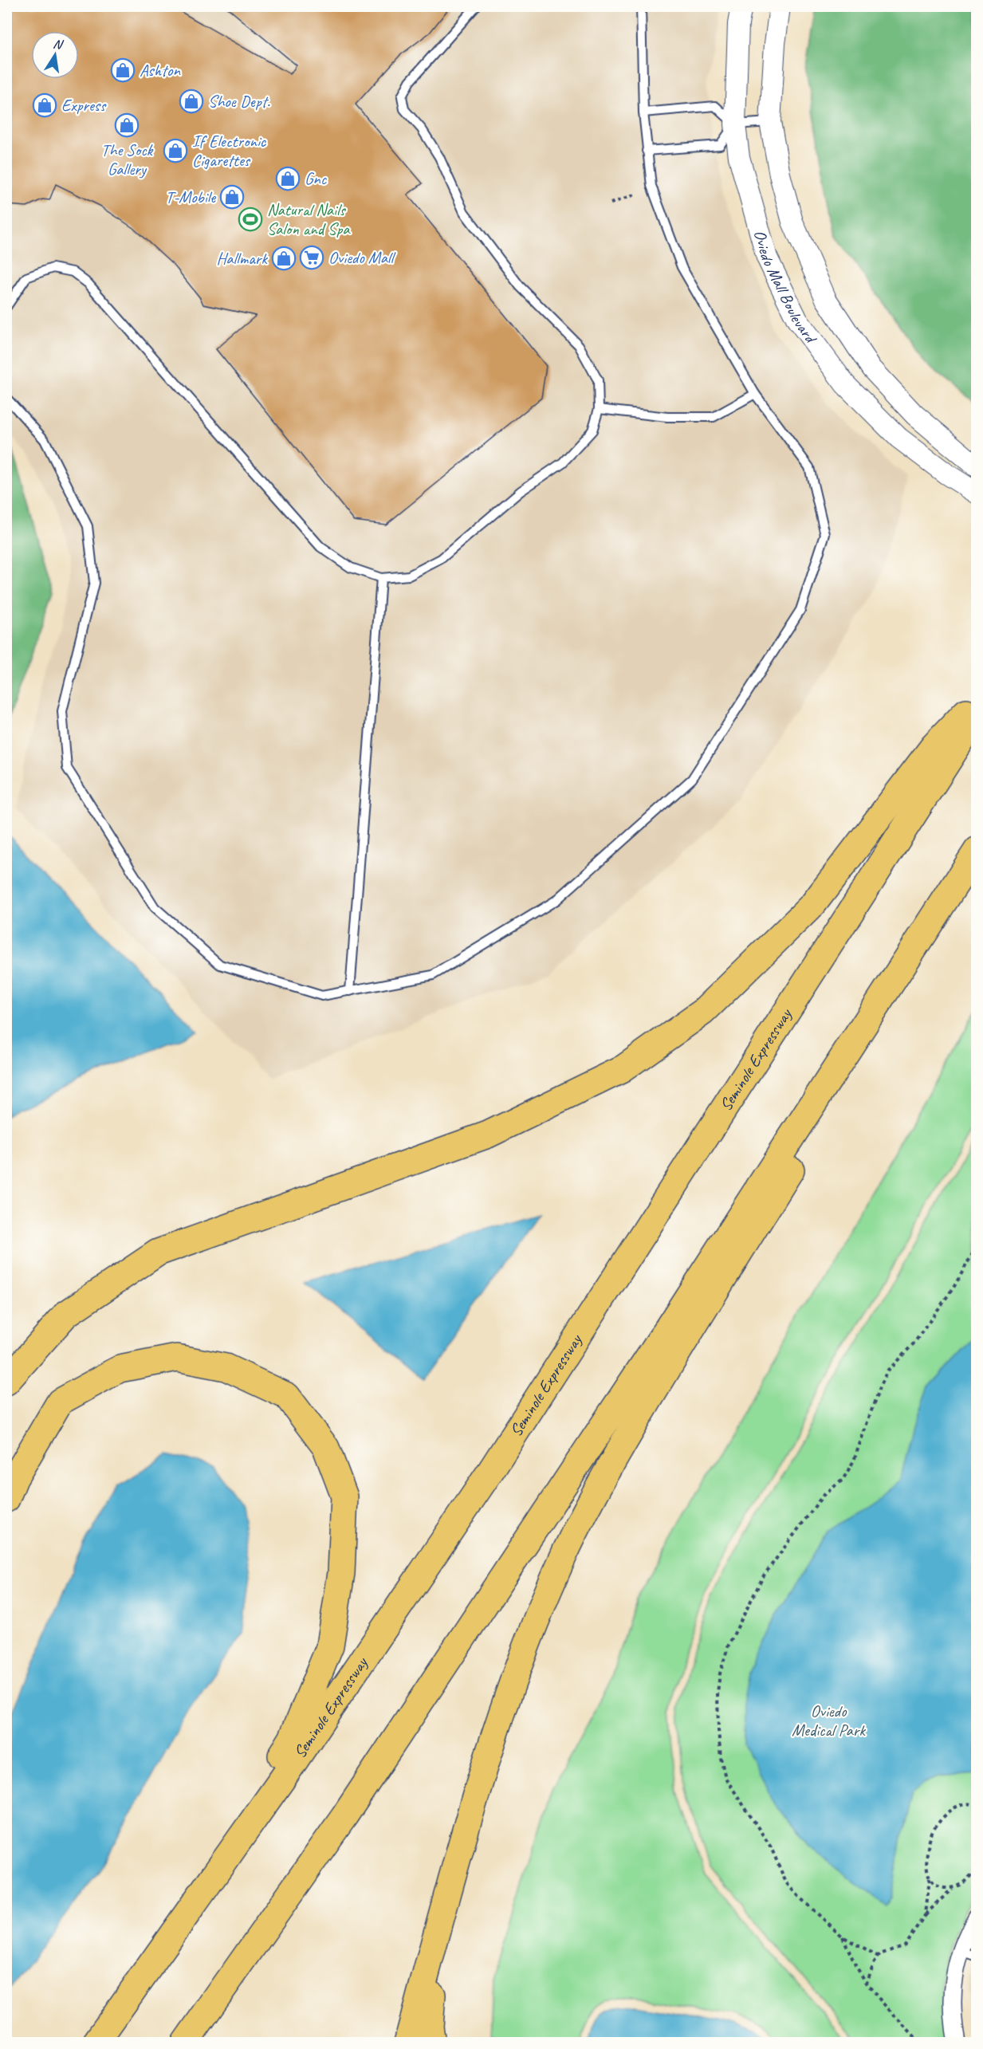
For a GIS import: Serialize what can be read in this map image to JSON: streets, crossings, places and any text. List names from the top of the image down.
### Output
{
  "streets": {
    "highway": ["Seminole Expressway"],
    "street": ["Oviedo Mall Boulevard"]
  },
  "parks": ["Oviedo Medical Park"],
  "places": {
    "shop": [
      "Ashton",
      "Shoe Dept.",
      "Express",
      "The Sock Gallery",
      "If Electronic Cigarettes",
      "Gnc",
      "T-Mobile",
      "Hallmark"
    ],
    "sports": ["Natural Nails Salon and Spa"],
    "supermarket": ["Oviedo Mall"]
  },
  "north": "top"
}
